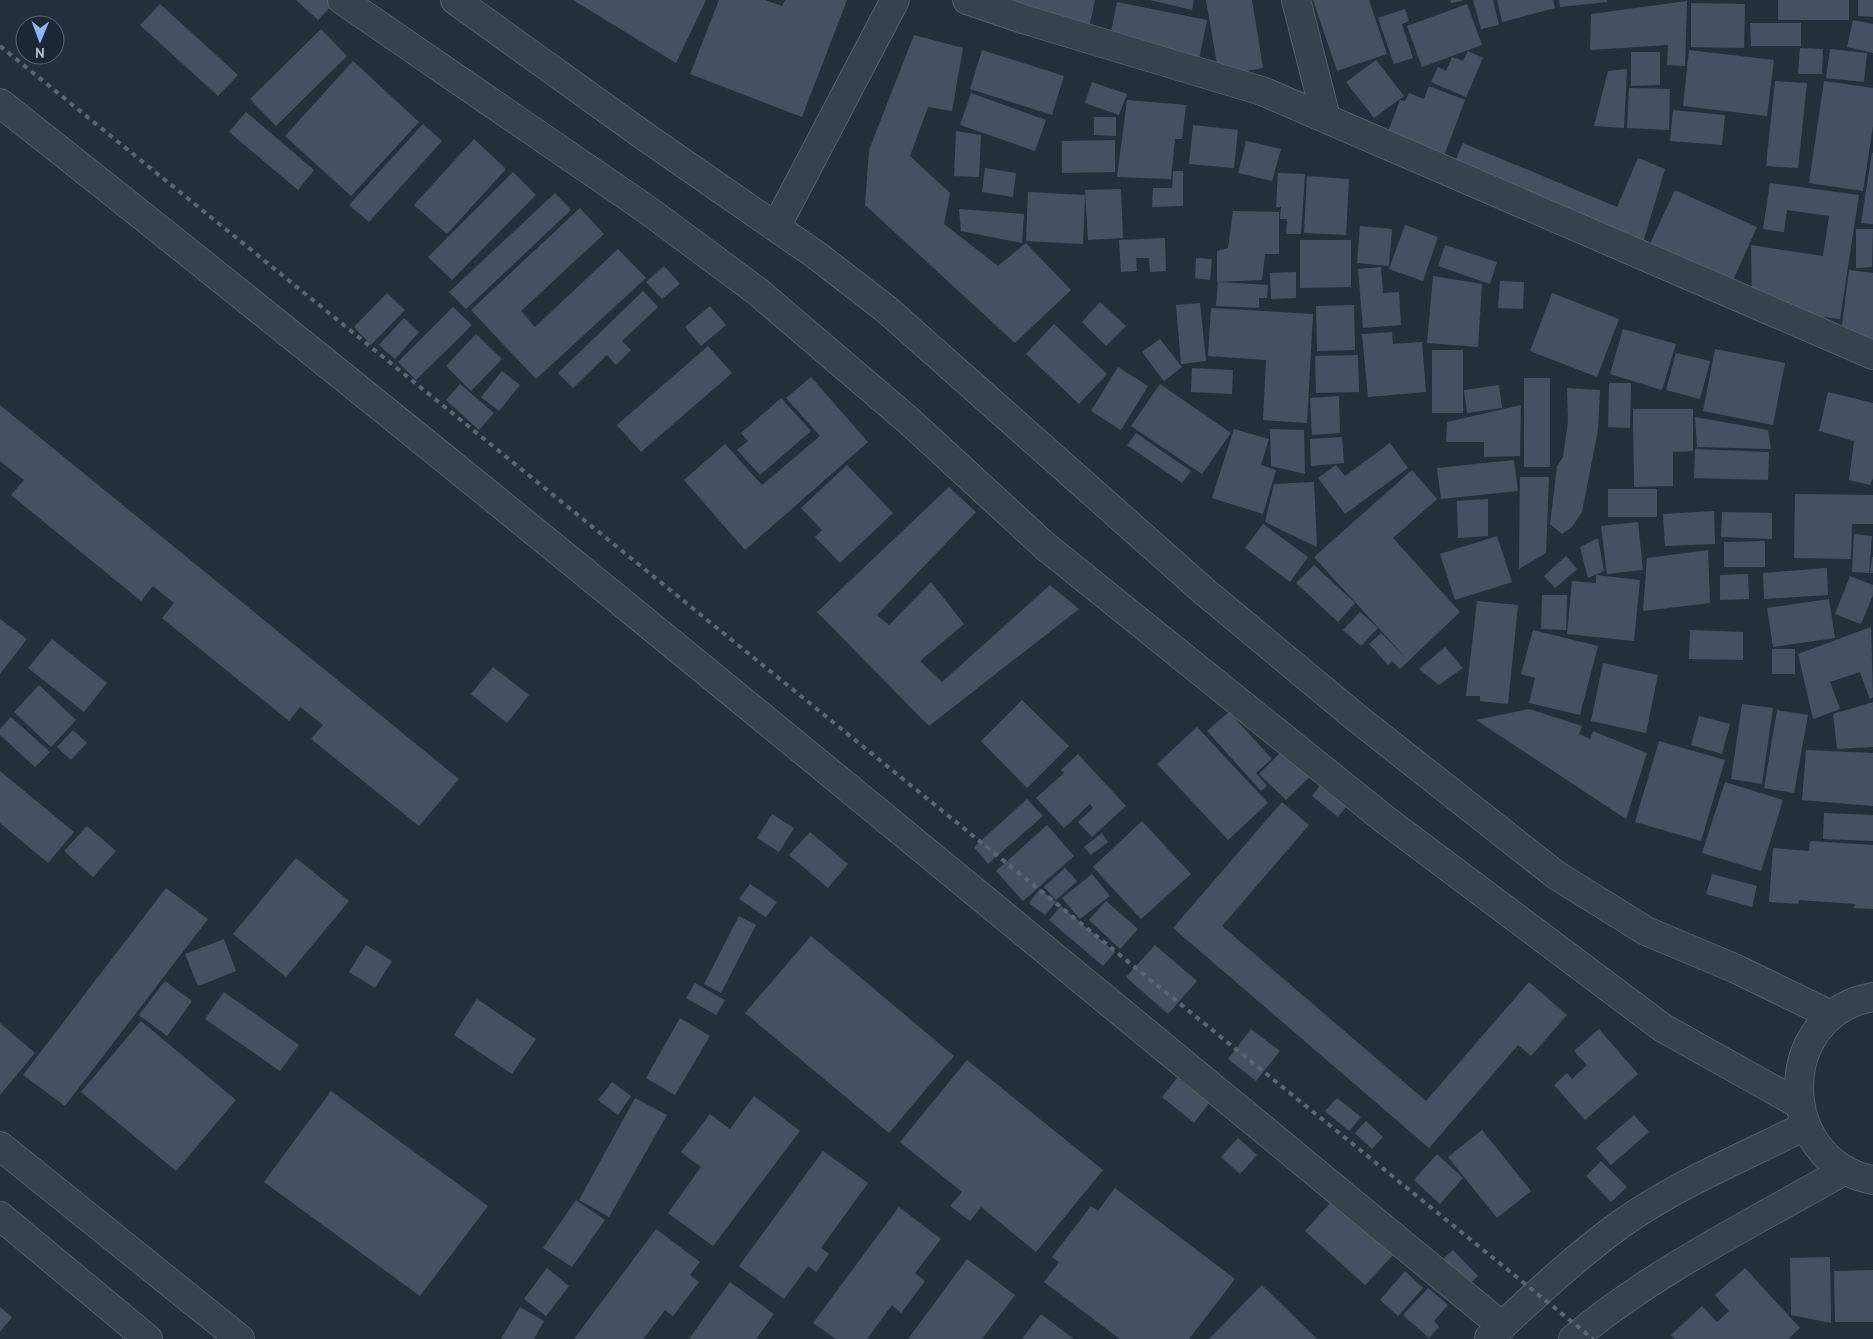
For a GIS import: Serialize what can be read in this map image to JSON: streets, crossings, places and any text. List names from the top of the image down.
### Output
{
  "north": "bottom"
}
